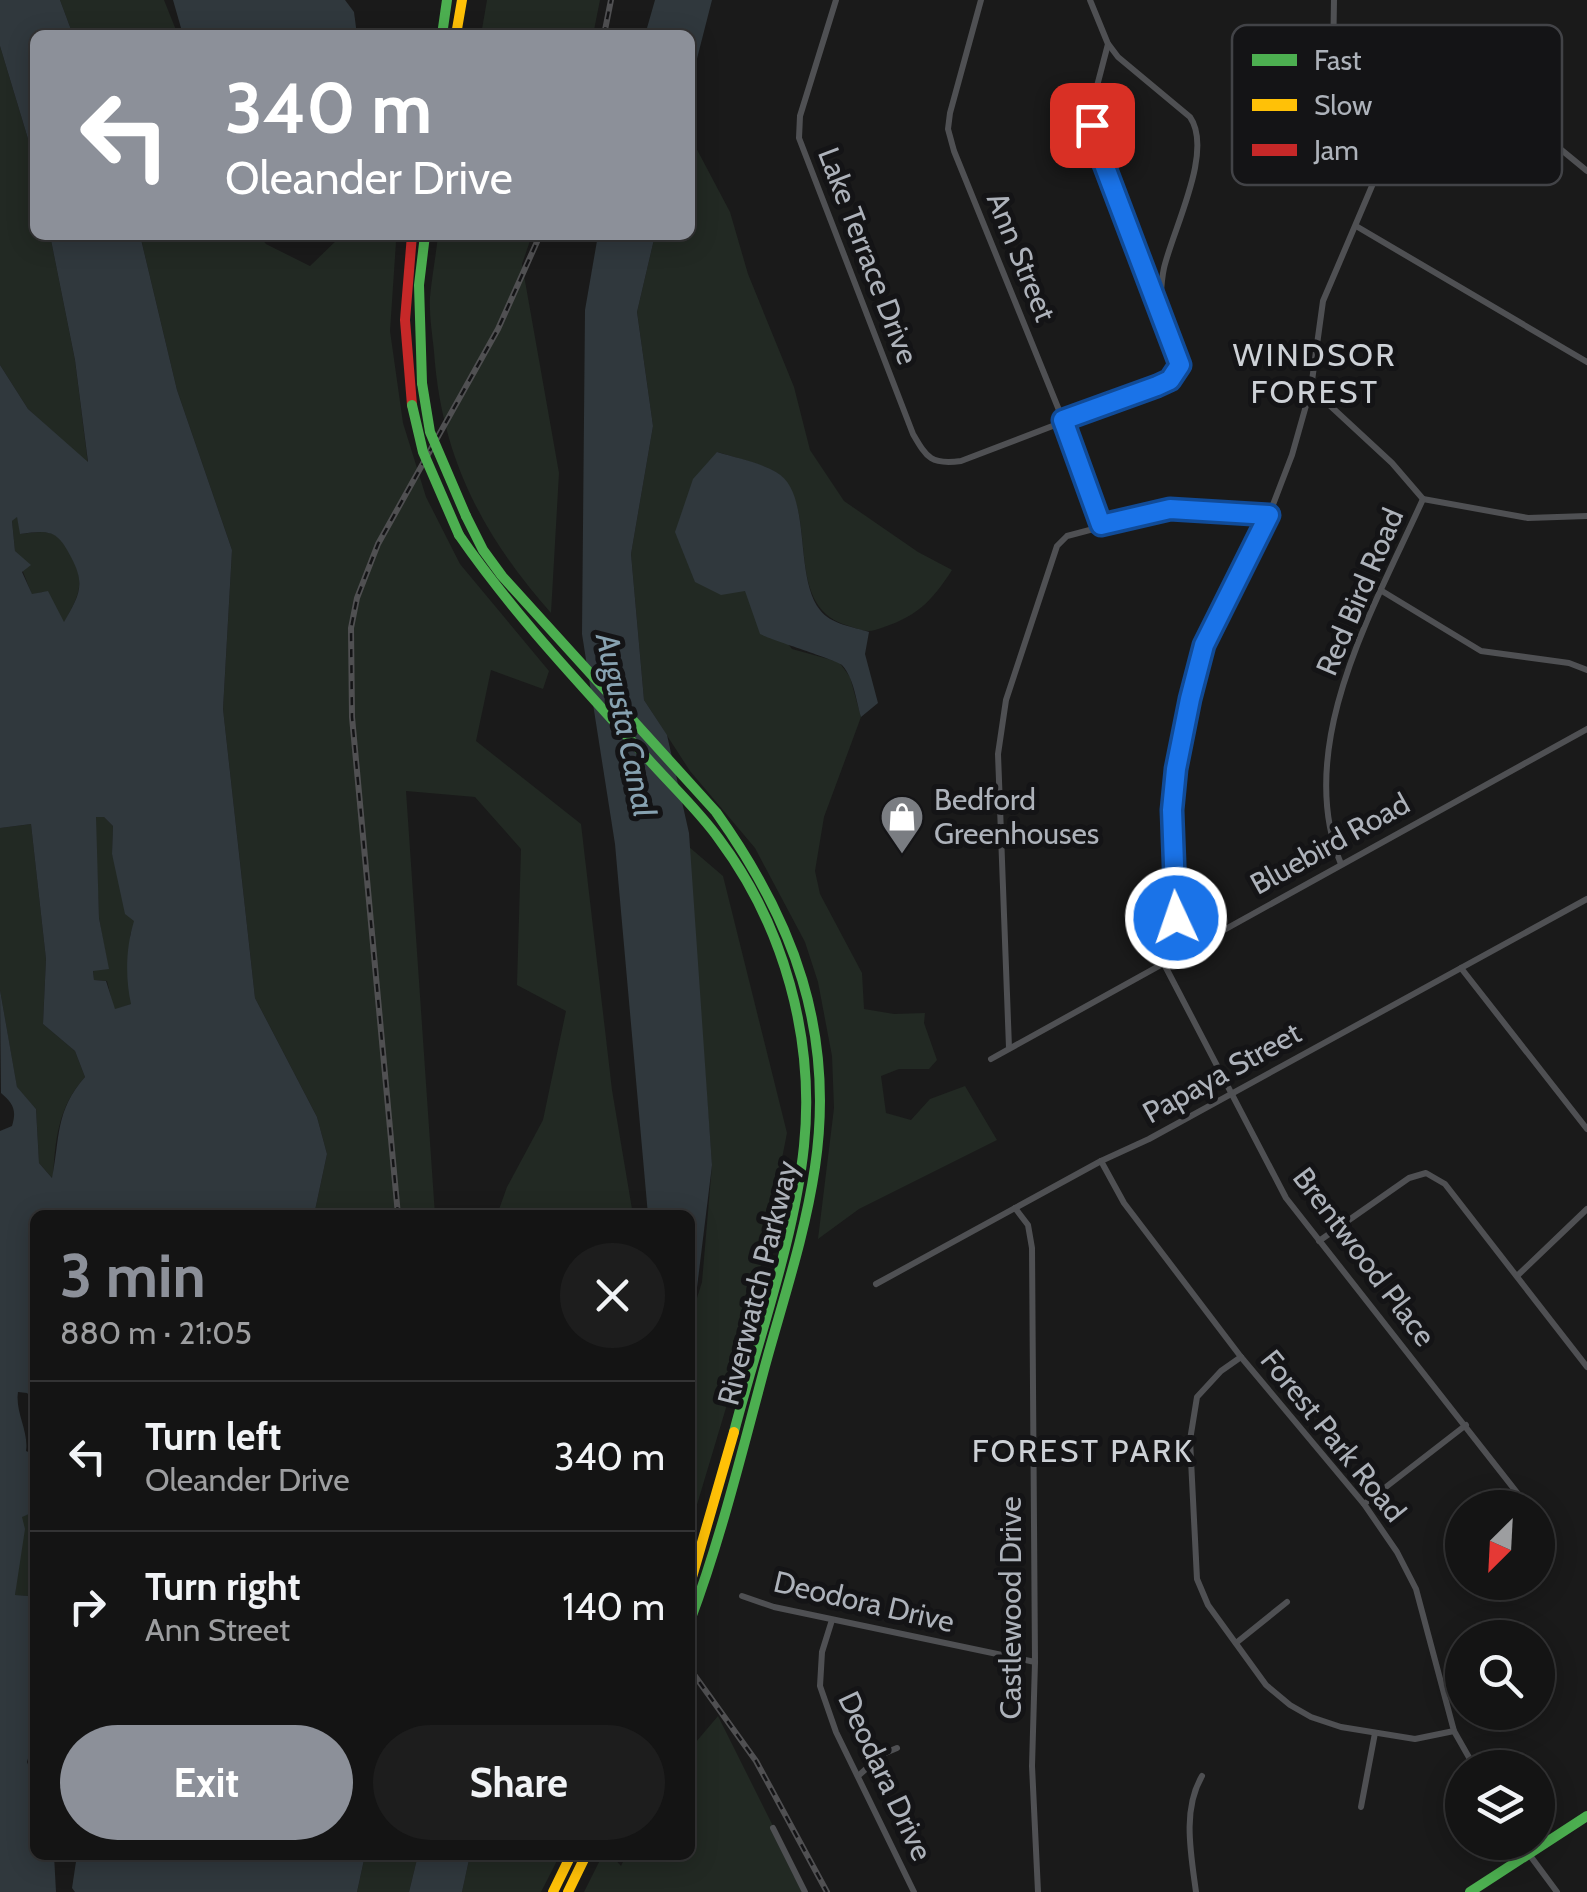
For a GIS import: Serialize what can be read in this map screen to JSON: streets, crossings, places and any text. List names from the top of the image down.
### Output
{
  "streets": {
    "main road": ["Riverwatch Parkway"],
    "street": [
      "Lake Terrace Drive",
      "Ann Street",
      "Red Bird Road",
      "Bluebird Road",
      "Papaya Street",
      "Brentwood Place",
      "Forest Park Road",
      "Deodora Drive",
      "Castlewood Drive",
      "Deodara Drive"
    ]
  },
  "crossings": [
    ["Lake Terrace Drive", "Ann Street"],
    ["Red Bird Road", "Bluebird Road"],
    ["Bluebird Road", "Brentwood Place"],
    ["Papaya Street", "Brentwood Place"],
    ["Papaya Street", "Forest Park Road"],
    ["Papaya Street", "Castlewood Drive"],
    ["Deodora Drive", "Castlewood Drive"],
    ["Deodora Drive", "Deodara Drive"]
  ],
  "districts": ["WINDSOR FOREST", "FOREST PARK"],
  "water": ["Augusta Canal"],
  "places": {
    "shop": ["Bedford Greenhouses"]
  },
  "legend": ["Fast", "Slow", "Jam"],
  "north": "bottom left",
  "page": {
    "turn": ["340 m", "Oleander Drive"],
    "heading": ["3 min", "880 m · 21:05"],
    "list": [
      {
        "name": "Turn left",
        "note": "Oleander Drive",
        "value": "340 m"
      },
      {
        "name": "Turn right",
        "note": "Ann Street",
        "value": "140 m"
      }
    ],
    "buttons": ["Exit", "Share"]
  }
}
